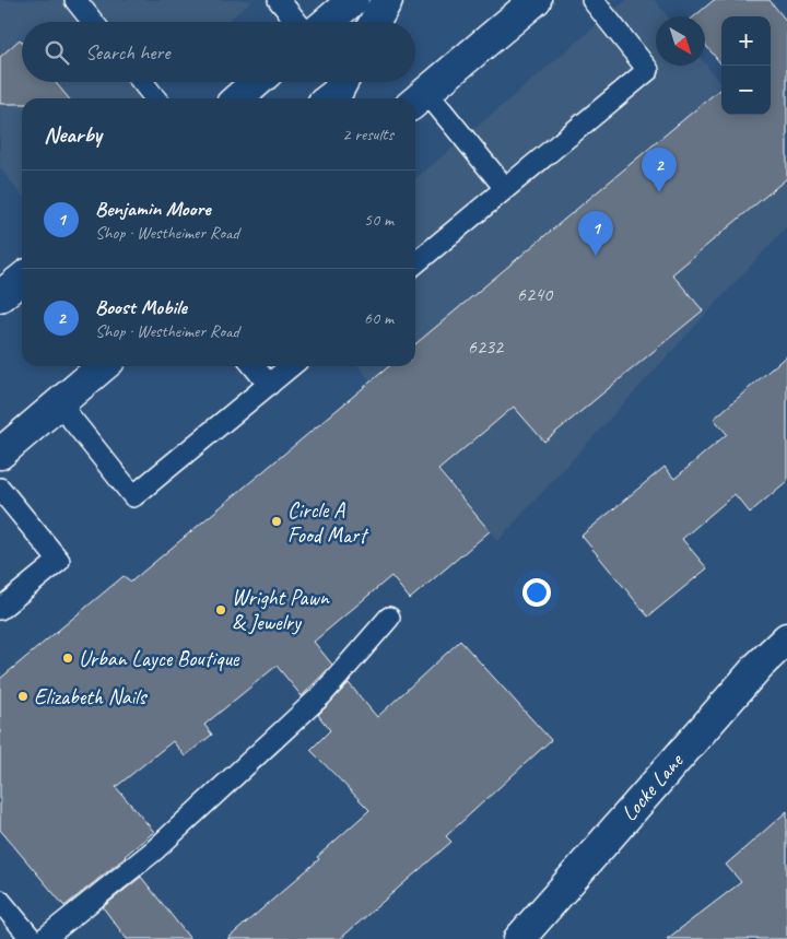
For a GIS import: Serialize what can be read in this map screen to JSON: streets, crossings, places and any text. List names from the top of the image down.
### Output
{
  "streets": {
    "main road": ["Locke Lane"]
  },
  "places": [
    "Circle A Food Mart",
    "Wright Pawn & Jewelry",
    "Urban Layce Boutique",
    "Elizabeth Nails"
  ],
  "house_numbers": ["6240", "6232"],
  "north": "bottom right",
  "page": {
    "map_buttons": ["+", "−"],
    "search": "Search here",
    "heading": ["Nearby", "2 results"],
    "pins": ["2", "1"],
    "list": [
      {
        "mark": "1",
        "name": "Benjamin Moore",
        "note": "Shop · Westheimer Road",
        "value": "50 m"
      },
      {
        "mark": "2",
        "name": "Boost Mobile",
        "note": "Shop · Westheimer Road",
        "value": "60 m"
      }
    ]
  }
}
